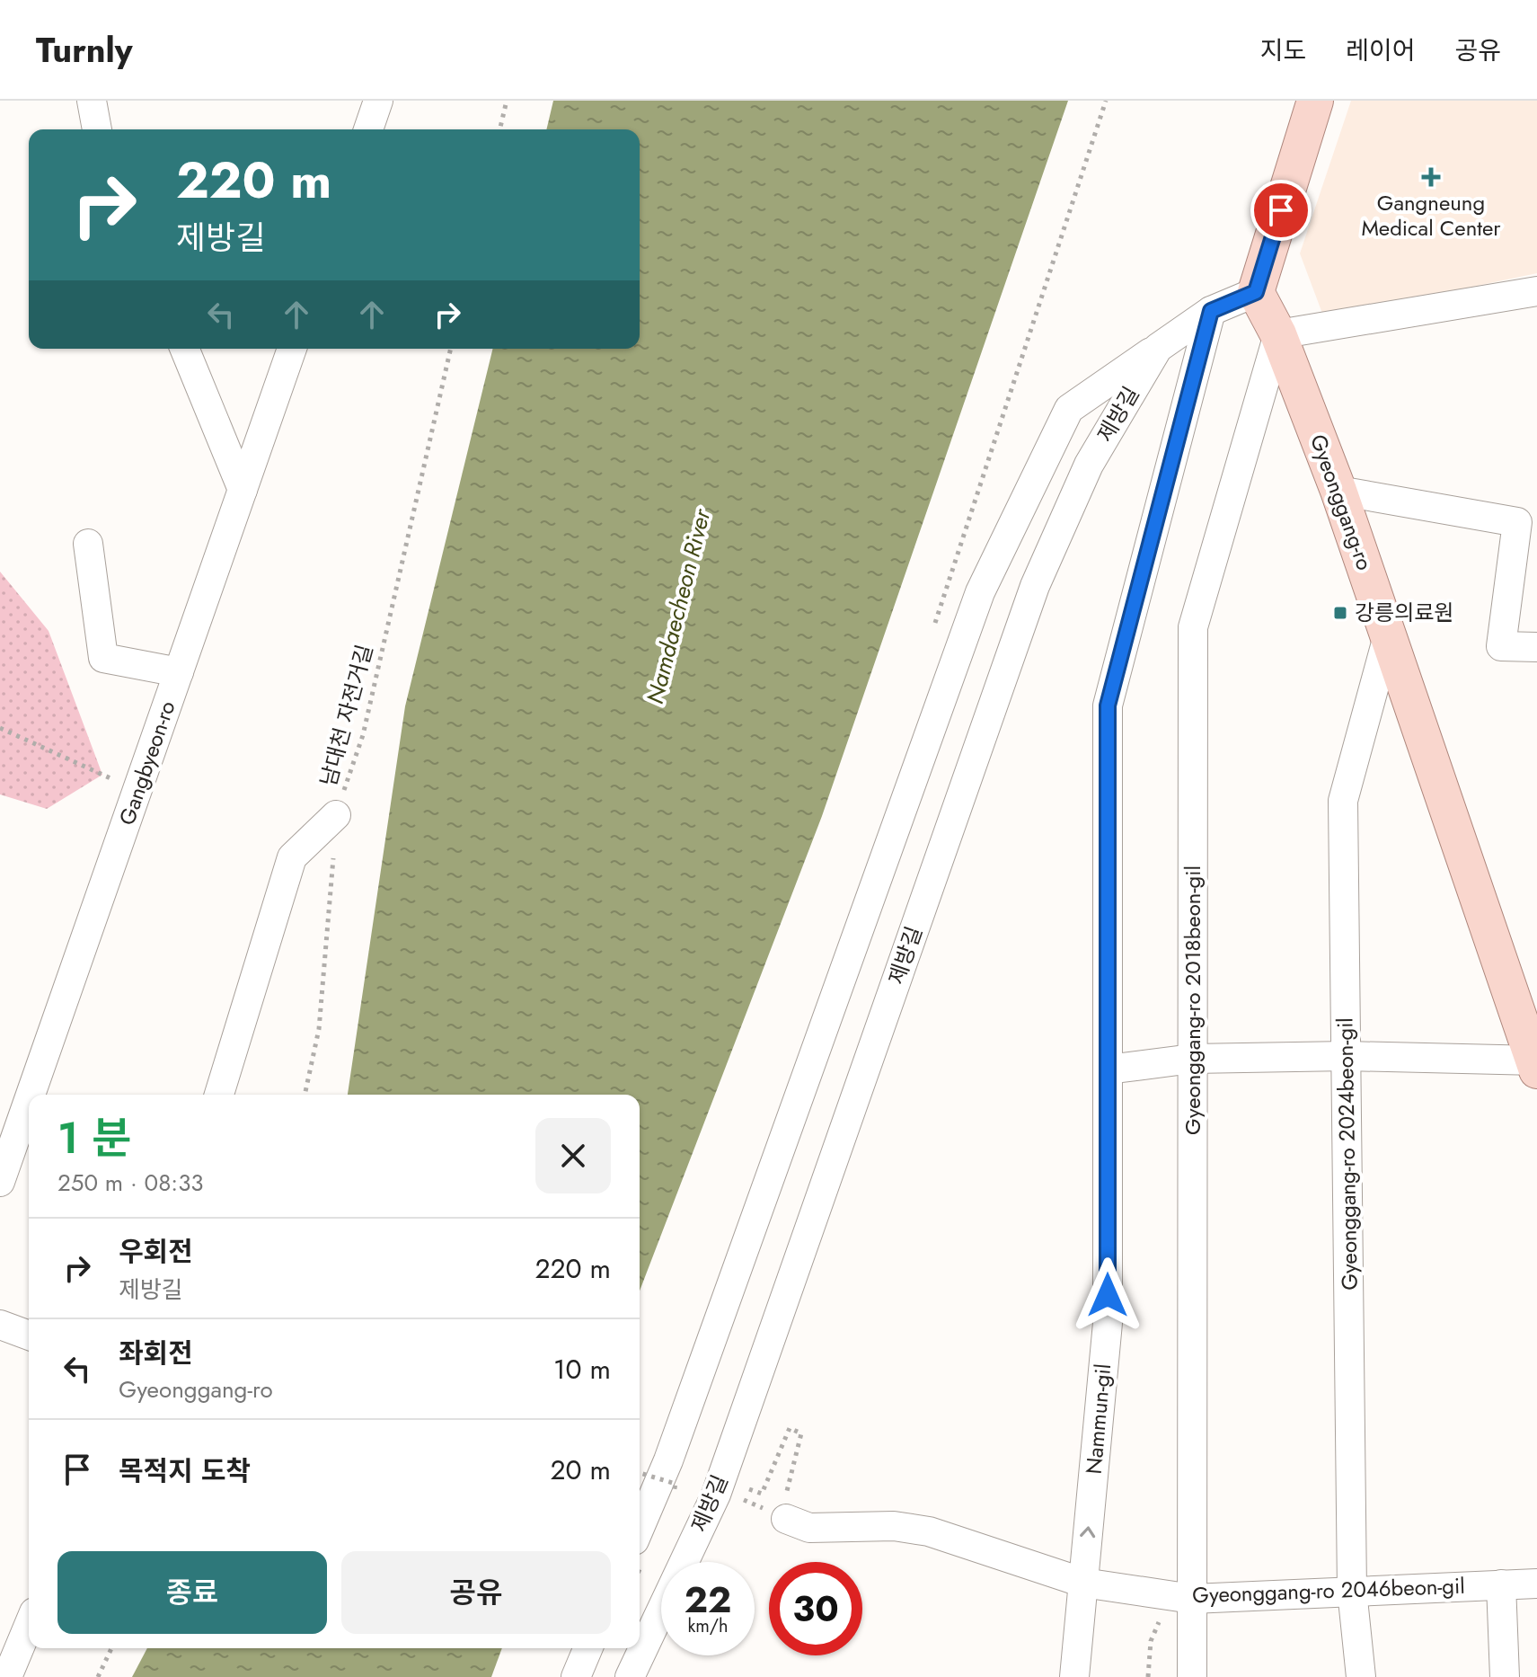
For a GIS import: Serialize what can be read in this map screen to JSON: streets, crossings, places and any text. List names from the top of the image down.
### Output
{
  "streets": {
    "main road": ["Gyeonggang-ro"],
    "street": [
      "제방길",
      "Gangbyeon-ro",
      "Gyeonggang-ro 2018beon-gil",
      "Gyeonggang-ro 2024beon-gil",
      "Nammun-gil",
      "Gyeonggang-ro 2046beon-gil"
    ],
    "path": ["남대천 자전거길"]
  },
  "crossings": [
    ["제방길", "Gyeonggang-ro"],
    ["제방길", "Nammun-gil"],
    ["Gyeonggang-ro", "Gyeonggang-ro 2018beon-gil"],
    ["Gyeonggang-ro", "Gyeonggang-ro 2024beon-gil"],
    ["Gyeonggang-ro 2018beon-gil", "Gyeonggang-ro 2046beon-gil"],
    ["Gyeonggang-ro 2024beon-gil", "Gyeonggang-ro 2046beon-gil"],
    ["Nammun-gil", "Gyeonggang-ro 2046beon-gil"]
  ],
  "one_way": ["Nammun-gil"],
  "water": ["Namdaecheon River"],
  "places": {
    "health": ["Gangneung Medical Center"],
    "transit": ["강릉의료원"]
  },
  "page": {
    "header": "Turnly",
    "nav": ["지도", "레이어", "공유"],
    "turn": ["220 m", "제방길"],
    "heading": ["1 분", "250 m · 08:33"],
    "list": [
      {
        "name": "우회전",
        "note": "제방길",
        "value": "220 m"
      },
      {
        "name": "좌회전",
        "note": "Gyeonggang-ro",
        "value": "10 m"
      },
      {
        "name": "목적지 도착",
        "value": "20 m"
      }
    ],
    "buttons": ["종료", "공유"],
    "speed": "22 km/h",
    "limit": "30"
  }
}
